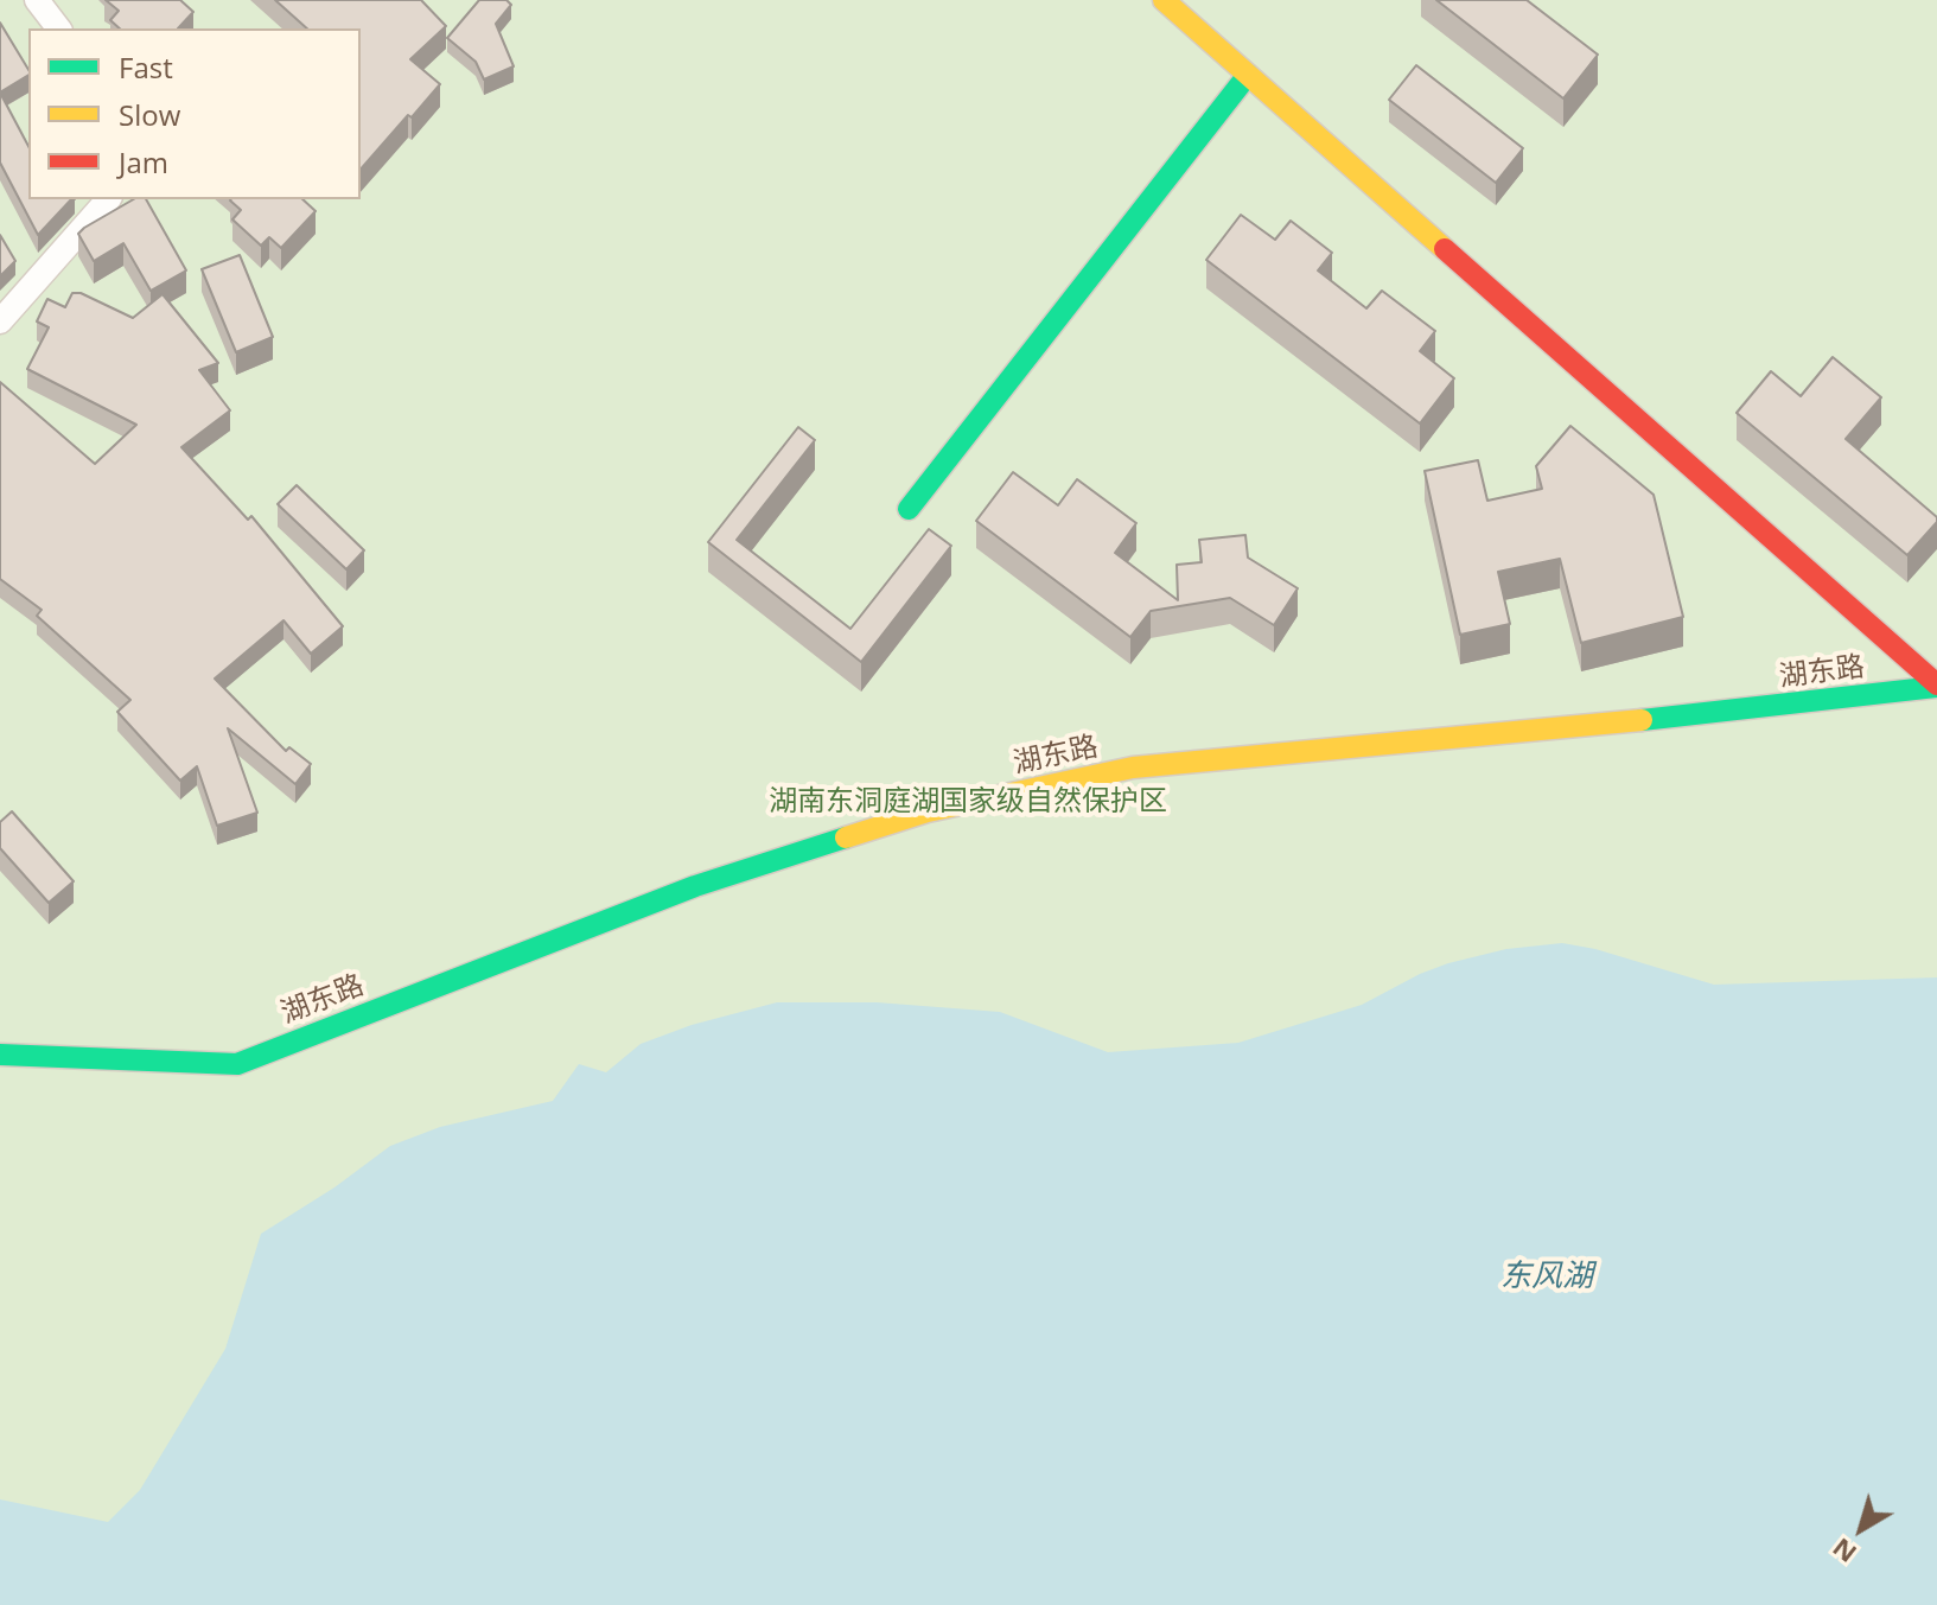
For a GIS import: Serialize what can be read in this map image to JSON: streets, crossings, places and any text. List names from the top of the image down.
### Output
{
  "streets": {
    "street": ["湖东路"]
  },
  "water": ["东风湖"],
  "parks": ["湖南东洞庭湖国家级自然保护区"],
  "legend": ["Fast", "Slow", "Jam"],
  "north": "bottom left"
}
